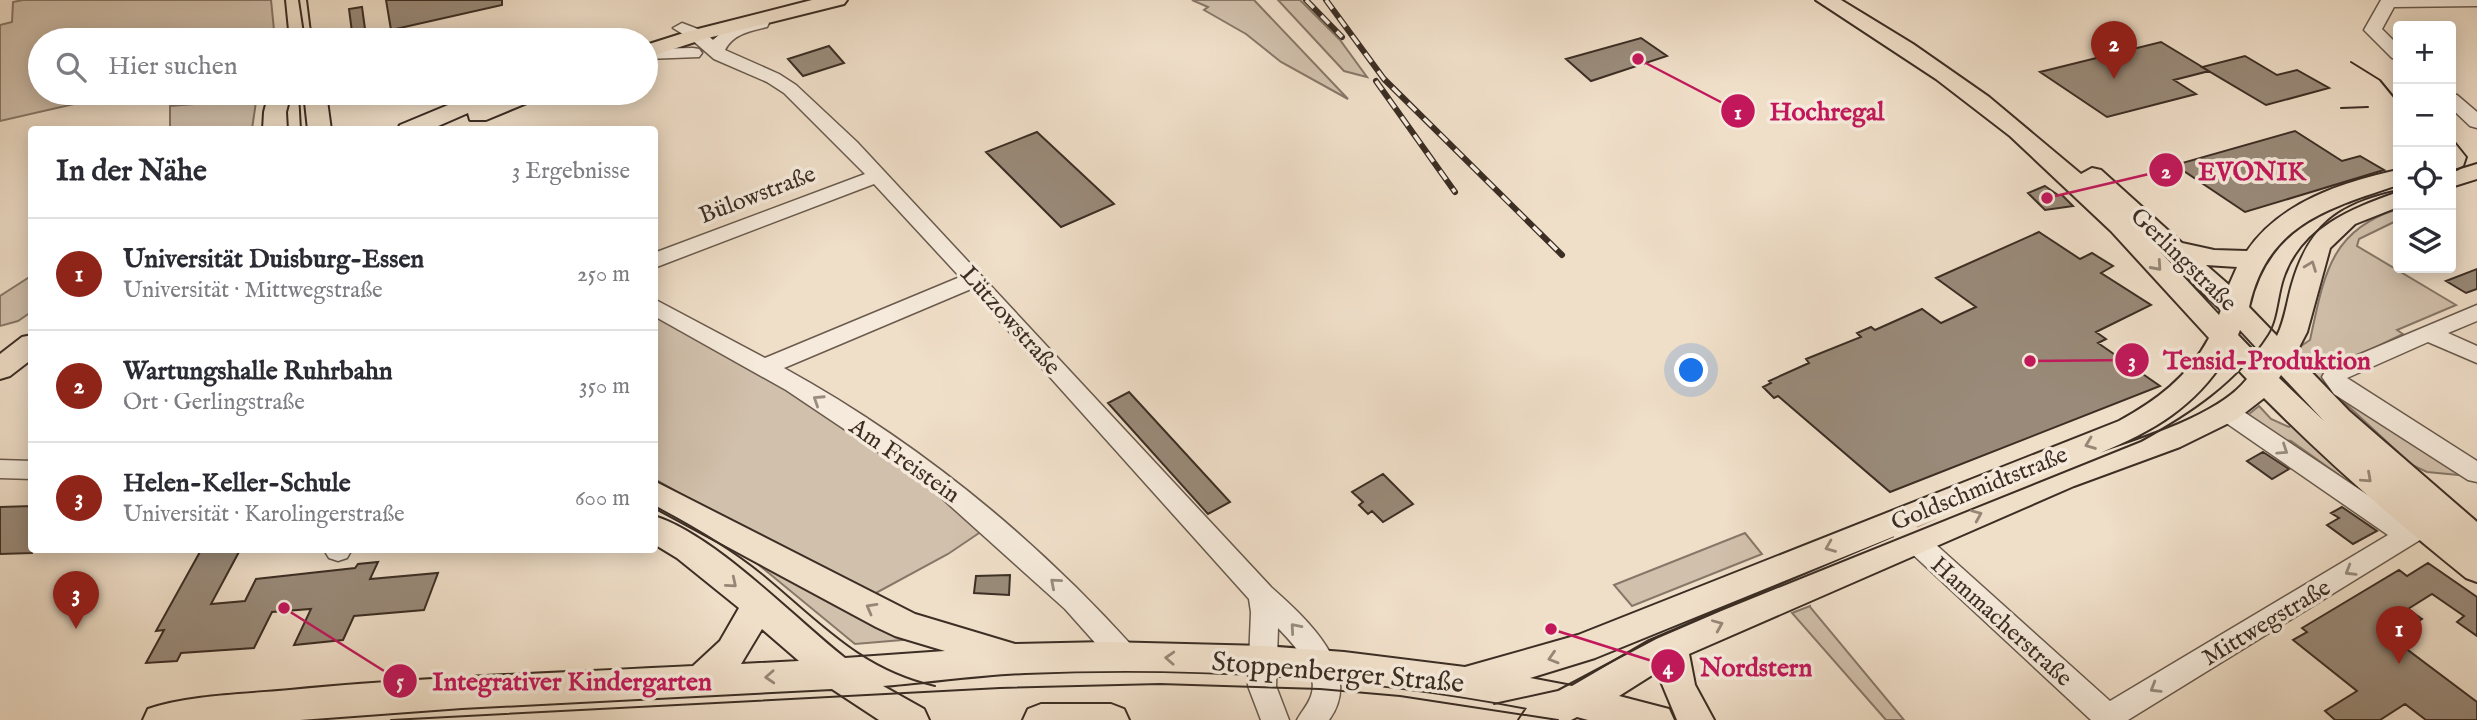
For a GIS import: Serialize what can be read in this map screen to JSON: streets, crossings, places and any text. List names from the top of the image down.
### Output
{
  "streets": {
    "main road": ["Gerlingstraße", "Goldschmidtstraße", "Stoppenberger Straße"],
    "street": [
      "Bülowstraße",
      "Lützowstraße",
      "Am Freistein",
      "Hammacherstraße",
      "Mittwegstraße"
    ]
  },
  "crossings": [
    ["Bülowstraße", "Lützowstraße"],
    ["Gerlingstraße", "Goldschmidtstraße"],
    ["Gerlingstraße", "Mittwegstraße"],
    ["Lützowstraße", "Stoppenberger Straße"],
    ["Am Freistein", "Stoppenberger Straße"],
    ["Goldschmidtstraße", "Hammacherstraße"],
    ["Goldschmidtstraße", "Stoppenberger Straße"],
    ["Hammacherstraße", "Mittwegstraße"]
  ],
  "one_way": ["Am Freistein", "Mittwegstraße"],
  "places": [
    "Hochregal",
    "EVONIK",
    "Tensid-Produktion",
    "Integrativer Kindergarten",
    "Nordstern"
  ],
  "page": {
    "map_buttons": ["+", "−"],
    "pins": ["2", "3", "1"],
    "search": "Hier suchen",
    "heading": ["In der Nähe", "3 Ergebnisse"],
    "list": [
      {
        "mark": "1",
        "name": "Universität Duisburg-Essen",
        "note": "Universität · Mittwegstraße",
        "value": "250 m"
      },
      {
        "mark": "2",
        "name": "Wartungshalle Ruhrbahn",
        "note": "Ort · Gerlingstraße",
        "value": "350 m"
      },
      {
        "mark": "3",
        "name": "Helen-Keller-Schule",
        "note": "Universität · Karolingerstraße",
        "value": "600 m"
      }
    ]
  }
}
